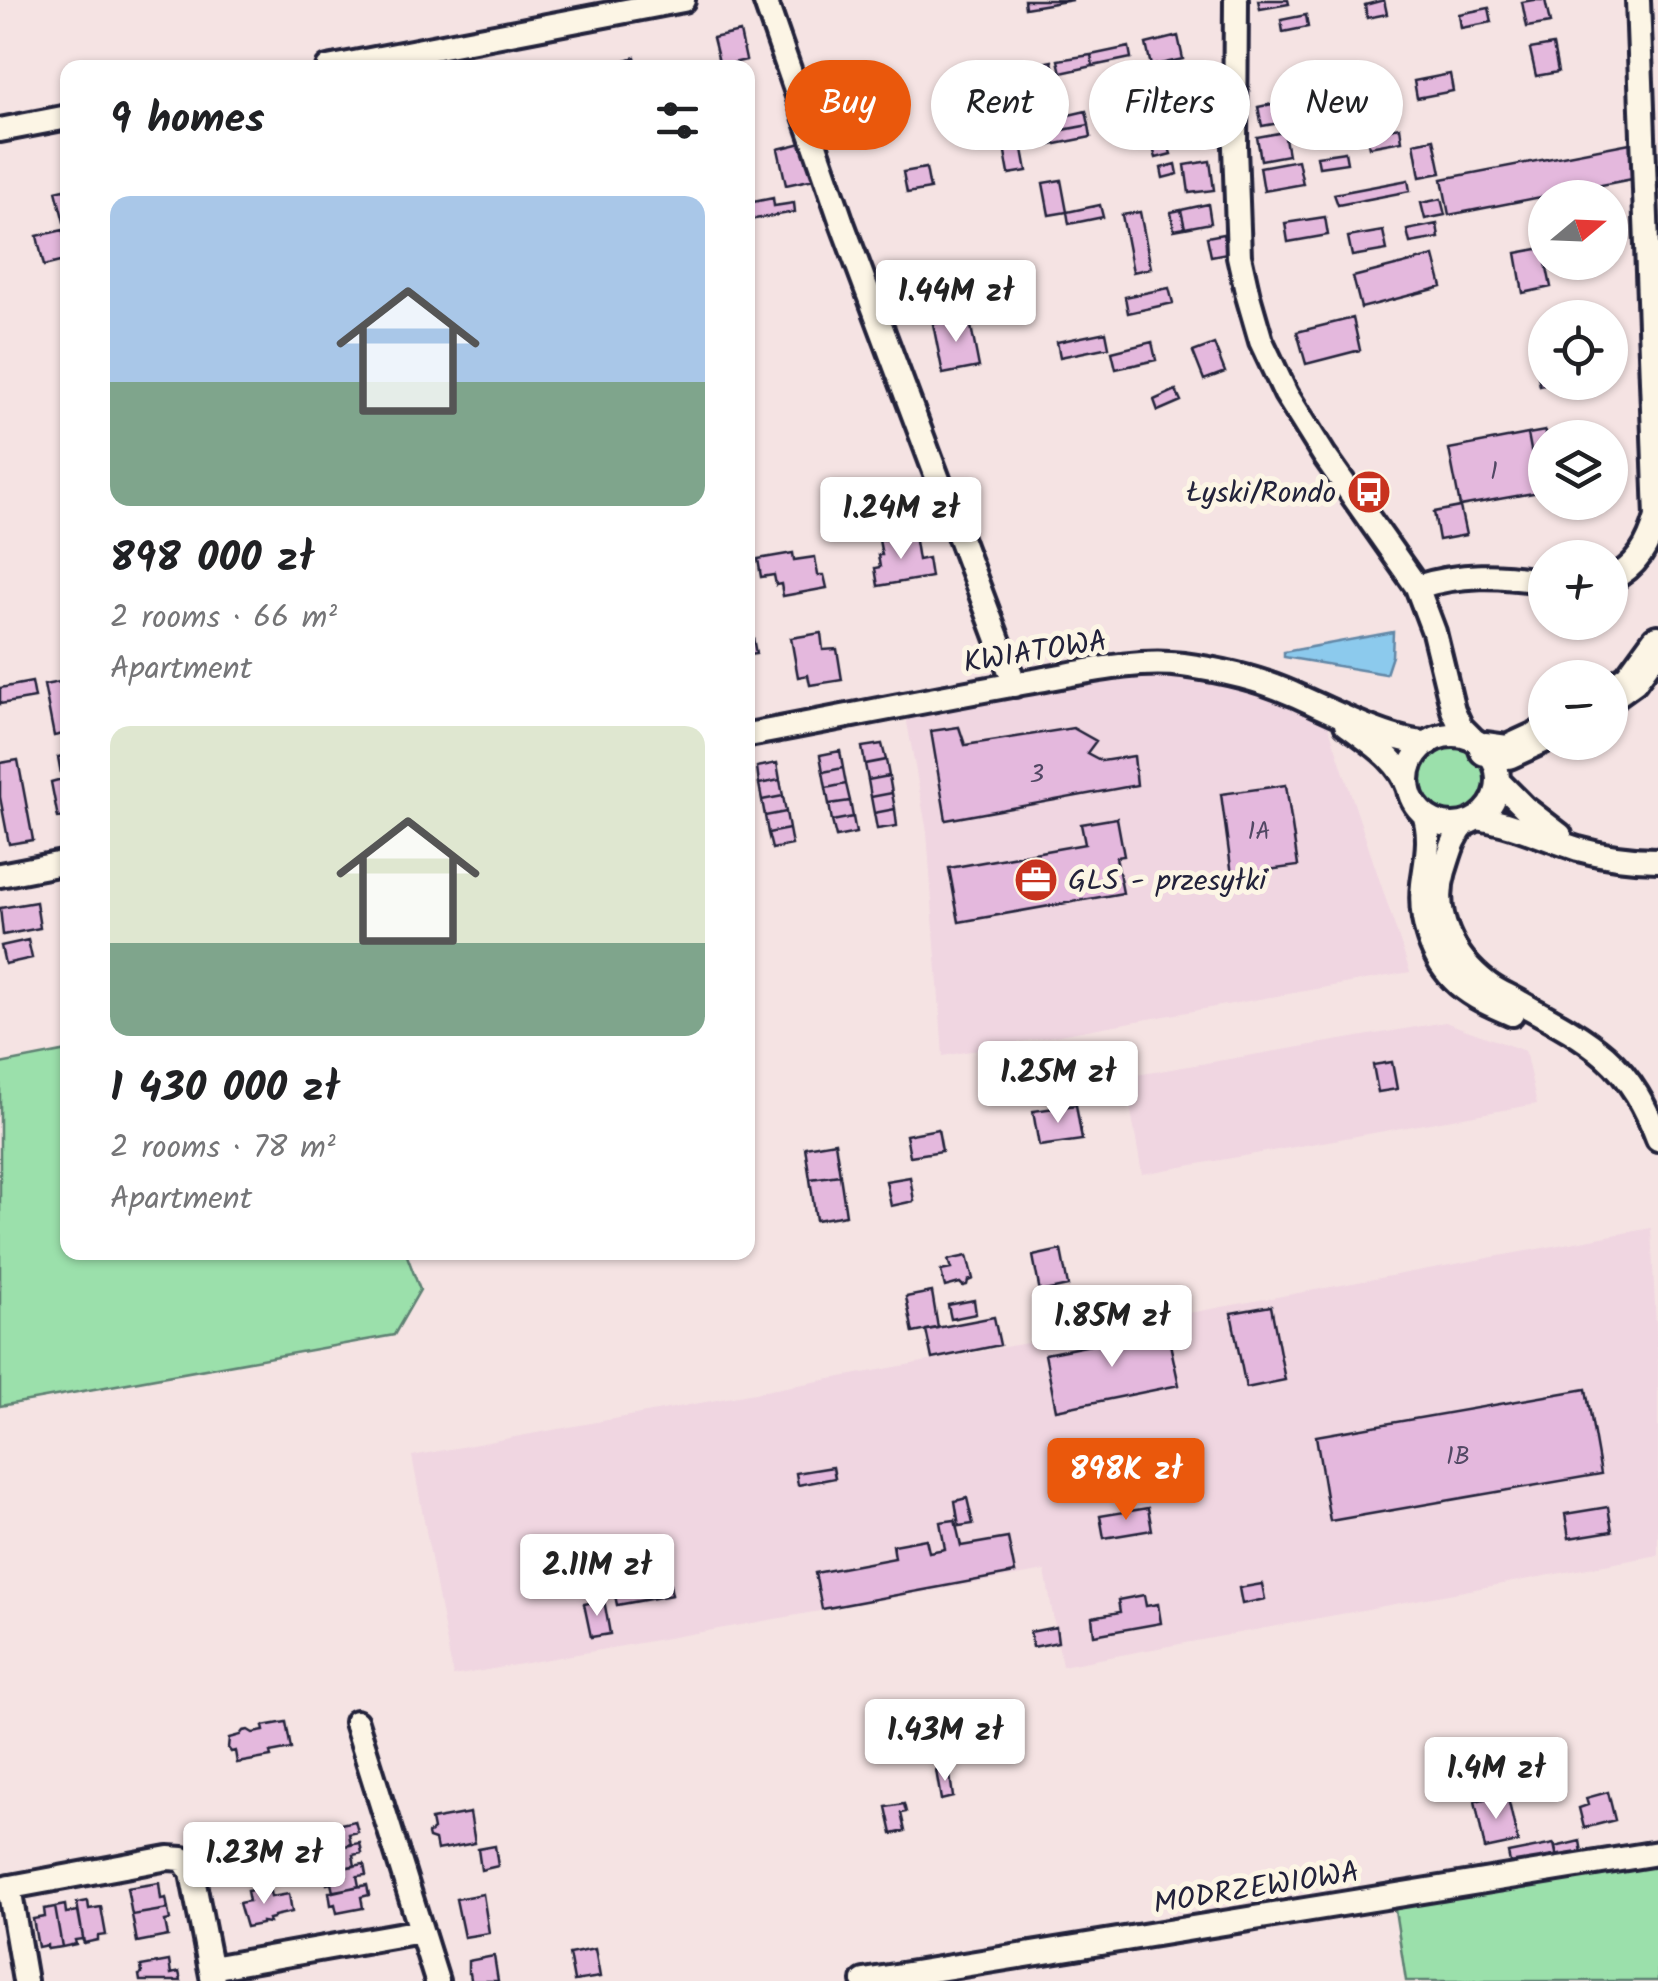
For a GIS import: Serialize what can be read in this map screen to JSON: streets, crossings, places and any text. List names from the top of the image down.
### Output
{
  "streets": {
    "street": ["KWIATOWA", "MODRZEWIOWA"]
  },
  "places": {
    "bus stop": ["Łyski/Rondo"],
    "office": ["GLS - przesyłki"]
  },
  "house_numbers": [
    "1",
    "3",
    "1A",
    "1B"
  ],
  "north": "right",
  "page": {
    "chip": [
      "Buy",
      "Rent",
      "Filters",
      "New"
    ],
    "heading": "9 homes",
    "map_buttons": ["+", "−"],
    "list": [
      {
        "name": "898 000 zł",
        "note": "2 rooms · 66 m² · Apartment"
      },
      {
        "name": "1 430 000 zł",
        "note": "2 rooms · 78 m² · Apartment"
      }
    ],
    "price": [
      "1.44M zł",
      "1.24M zł",
      "1.25M zł",
      "1.85M zł",
      "898K zł",
      "2.11M zł",
      "1.43M zł",
      "1.4M zł",
      "1.23M zł"
    ]
  }
}
